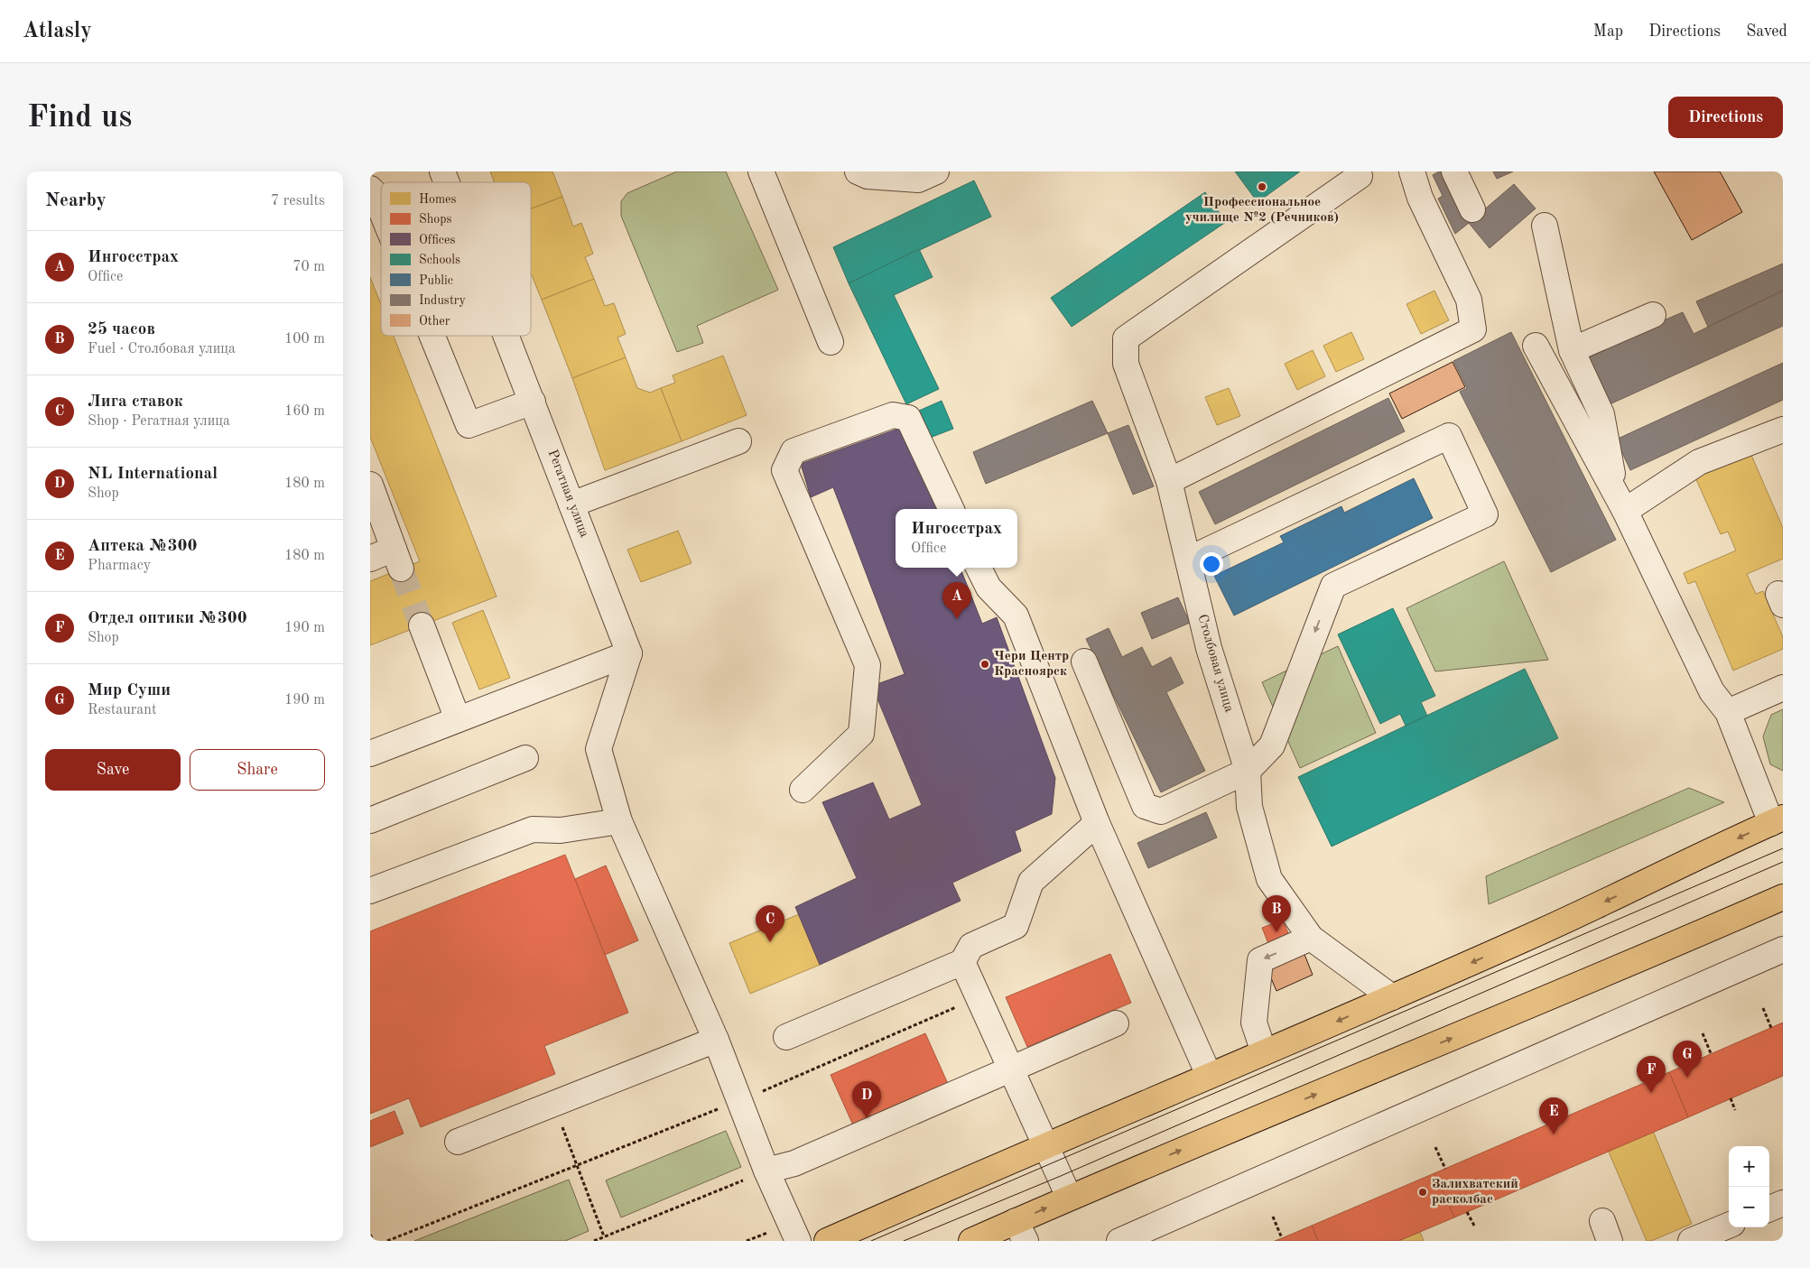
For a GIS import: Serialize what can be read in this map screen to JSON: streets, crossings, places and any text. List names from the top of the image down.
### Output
{
  "streets": {
    "street": ["Регатная улица", "Столбовая улица"]
  },
  "places": ["Профессиональное училище Nº2 (Речников)", "Чери Центр Красноярск", "Залихватский расколбас"],
  "legend": [
    "Homes",
    "Shops",
    "Offices",
    "Schools",
    "Public",
    "Industry",
    "Other"
  ],
  "page": {
    "header": "Atlasly",
    "nav": ["Map", "Directions", "Saved"],
    "buttons": [
      "Directions",
      ["Save", "Share"]
    ],
    "title": "Find us",
    "heading": ["Nearby", "7 results"],
    "list": [
      {
        "mark": "A",
        "name": "Ингосстрах",
        "note": "Office",
        "value": "70 m"
      },
      {
        "mark": "B",
        "name": "25 часов",
        "note": "Fuel · Столбовая улица",
        "value": "100 m"
      },
      {
        "mark": "C",
        "name": "Лига ставок",
        "note": "Shop · Регатная улица",
        "value": "160 m"
      },
      {
        "mark": "D",
        "name": "NL International",
        "note": "Shop",
        "value": "180 m"
      },
      {
        "mark": "E",
        "name": "Аптека №300",
        "note": "Pharmacy",
        "value": "180 m"
      },
      {
        "mark": "F",
        "name": "Отдел оптики №300",
        "note": "Shop",
        "value": "190 m"
      },
      {
        "mark": "G",
        "name": "Мир Суши",
        "note": "Restaurant",
        "value": "190 m"
      }
    ],
    "popup": ["Ингосстрах", "Office"],
    "pins": [
      "A",
      "B",
      "C",
      "G",
      "F",
      "D",
      "E"
    ],
    "map_buttons": ["+", "−"]
  }
}
